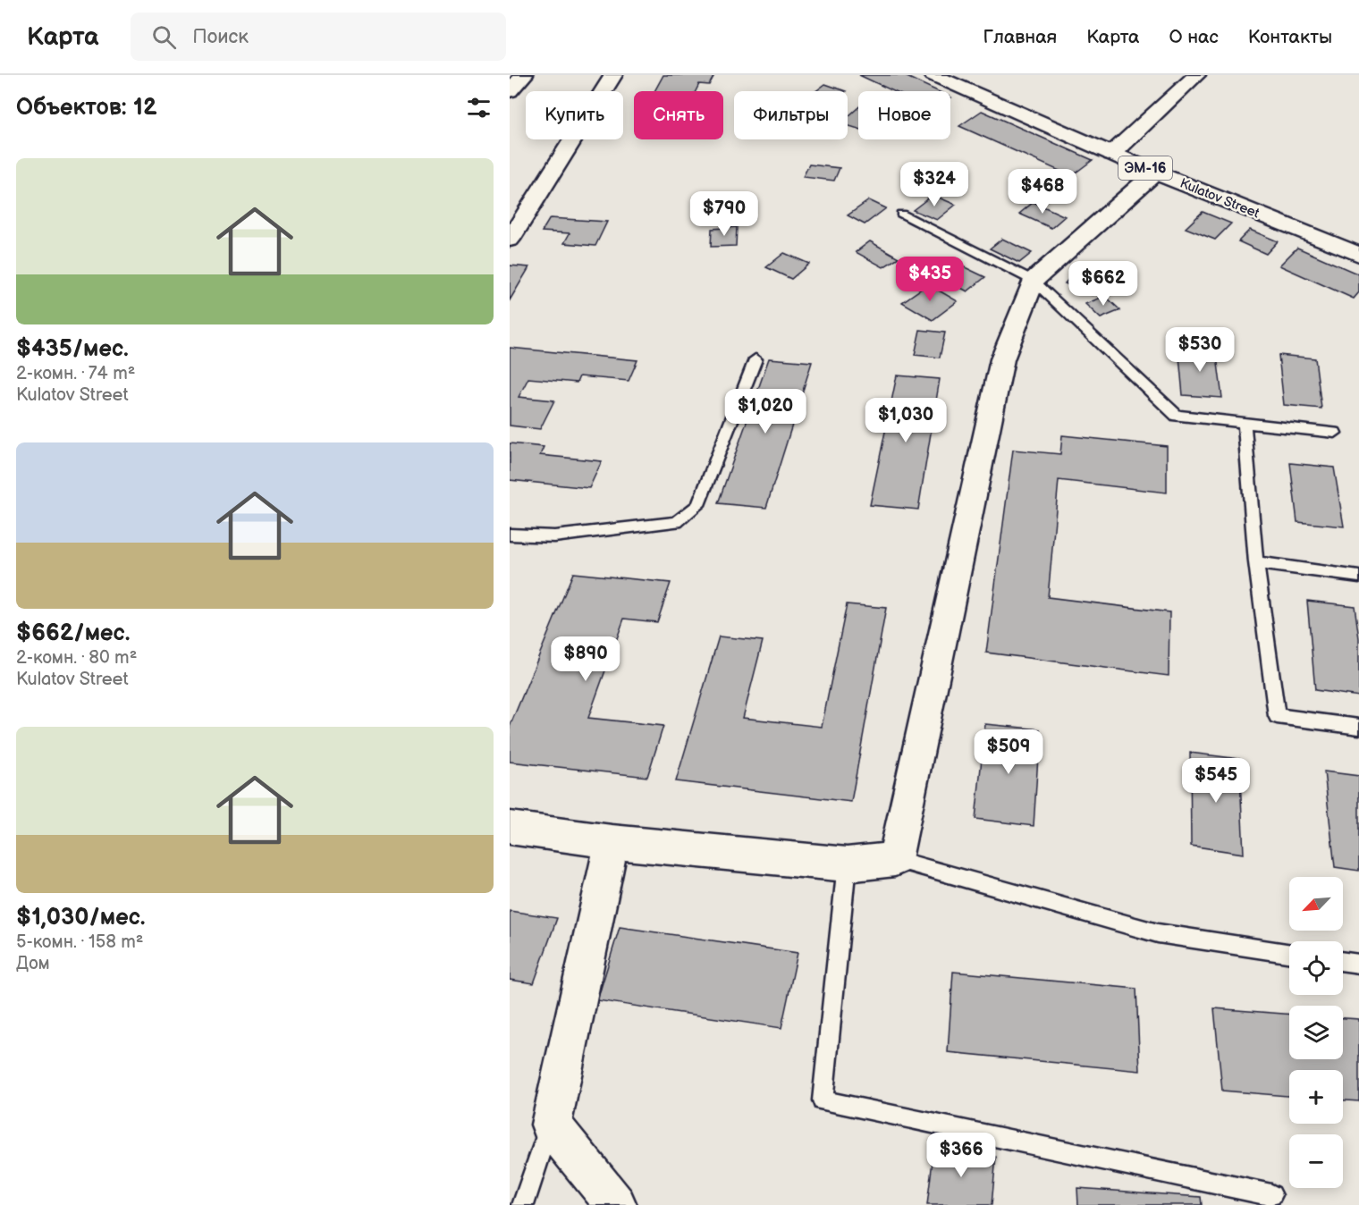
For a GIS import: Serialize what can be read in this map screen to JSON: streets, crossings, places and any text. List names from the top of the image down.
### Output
{
  "streets": {
    "main road": ["ЭМ-16", "Kulatov Street"]
  },
  "north": "bottom left",
  "page": {
    "header": "Карта",
    "search": "Поиск",
    "nav": [
      "Главная",
      "Карта",
      "О нас",
      "Контакты"
    ],
    "heading": "Объектов: 12",
    "chip": [
      "Купить",
      "Снять",
      "Фильтры",
      "Новое"
    ],
    "list": [
      {
        "name": "$435/мес.",
        "note": "2-комн. · 74 m² · Kulatov Street"
      },
      {
        "name": "$662/мес.",
        "note": "2-комн. · 80 m² · Kulatov Street"
      },
      {
        "name": "$1,030/мес.",
        "note": "5-комн. · 158 m² · Дом"
      }
    ],
    "price": [
      "$324",
      "$468",
      "$790",
      "$435",
      "$662",
      "$530",
      "$1,020",
      "$1,030",
      "$890",
      "$509",
      "$545",
      "$366"
    ],
    "map_buttons": ["+", "−"]
  }
}
